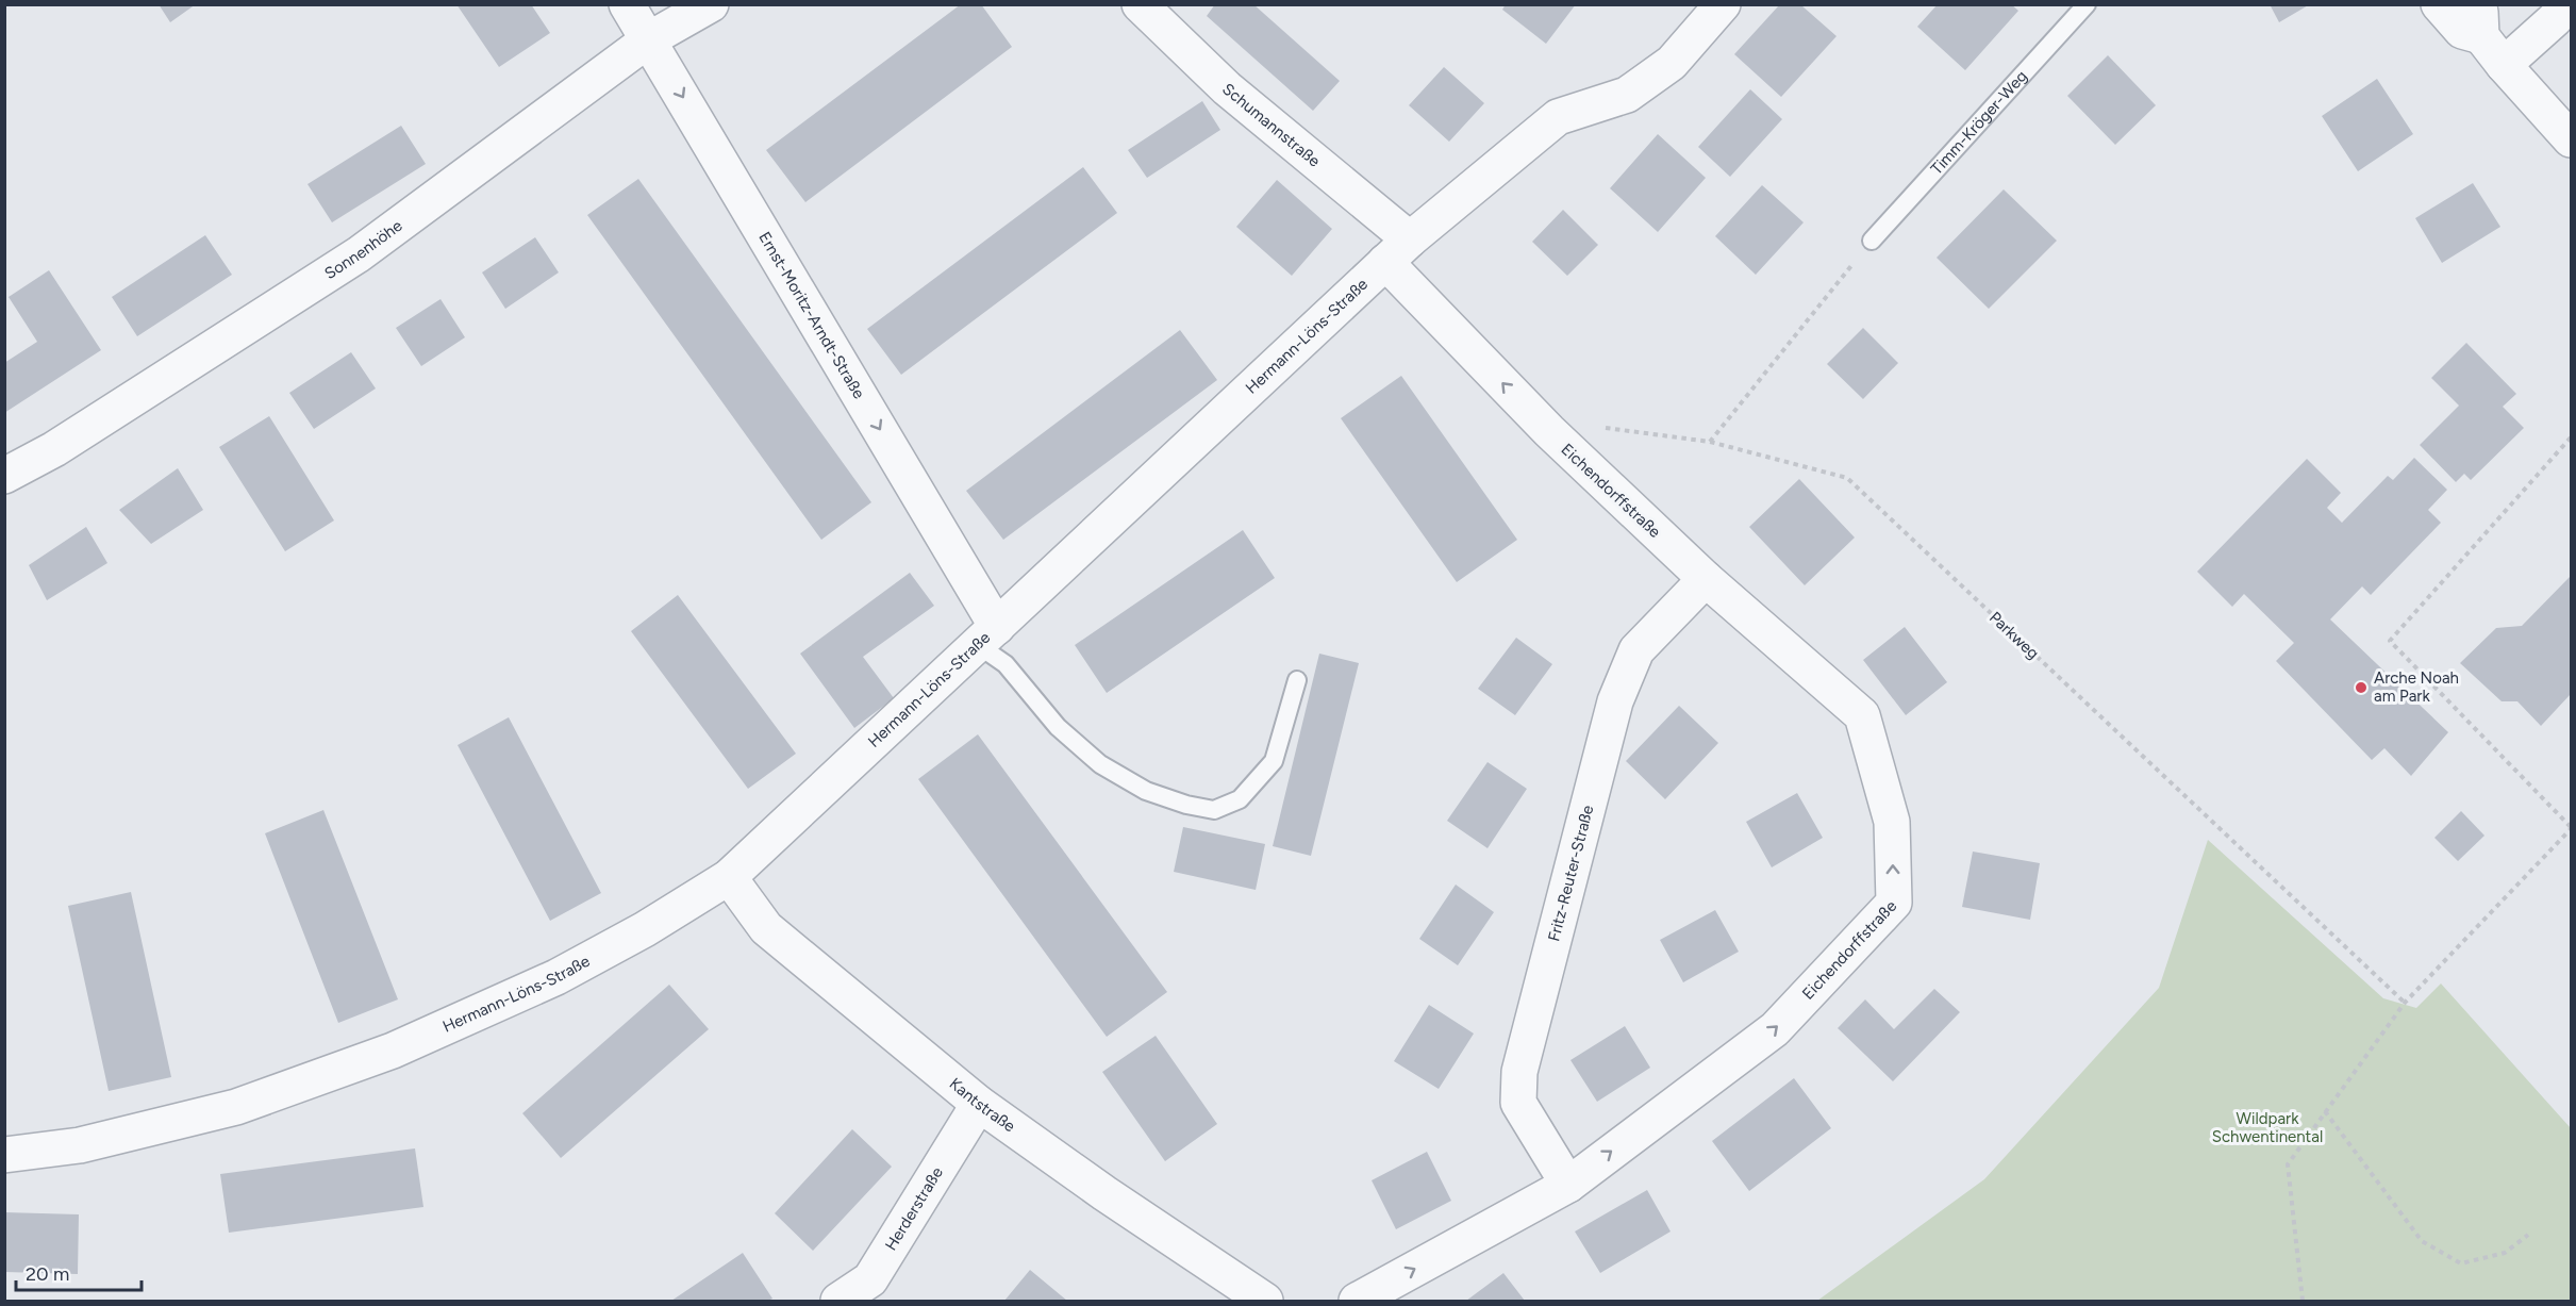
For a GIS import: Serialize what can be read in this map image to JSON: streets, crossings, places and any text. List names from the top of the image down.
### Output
{
  "streets": {
    "street": [
      "Schumannstraße",
      "Sonnenhöhe",
      "Ernst-Moritz-Arndt-Straße",
      "Hermann-Löns-Straße",
      "Eichendorffstraße",
      "Fritz-Reuter-Straße",
      "Kantstraße",
      "Herderstraße"
    ],
    "lane": ["Timm-Kröger-Weg"],
    "path": ["Parkweg"]
  },
  "crossings": [
    ["Schumannstraße", "Hermann-Löns-Straße"],
    ["Schumannstraße", "Eichendorffstraße"],
    ["Sonnenhöhe", "Ernst-Moritz-Arndt-Straße"],
    ["Ernst-Moritz-Arndt-Straße", "Hermann-Löns-Straße"],
    ["Hermann-Löns-Straße", "Eichendorffstraße"],
    ["Hermann-Löns-Straße", "Kantstraße"],
    ["Eichendorffstraße", "Parkweg"],
    ["Eichendorffstraße", "Fritz-Reuter-Straße"],
    ["Kantstraße", "Herderstraße"]
  ],
  "one_way": ["Ernst-Moritz-Arndt-Straße"],
  "parks": ["Wildpark Schwentinental"],
  "places": ["Arche Noah am Park"],
  "scale_bar": "20 m"
}
